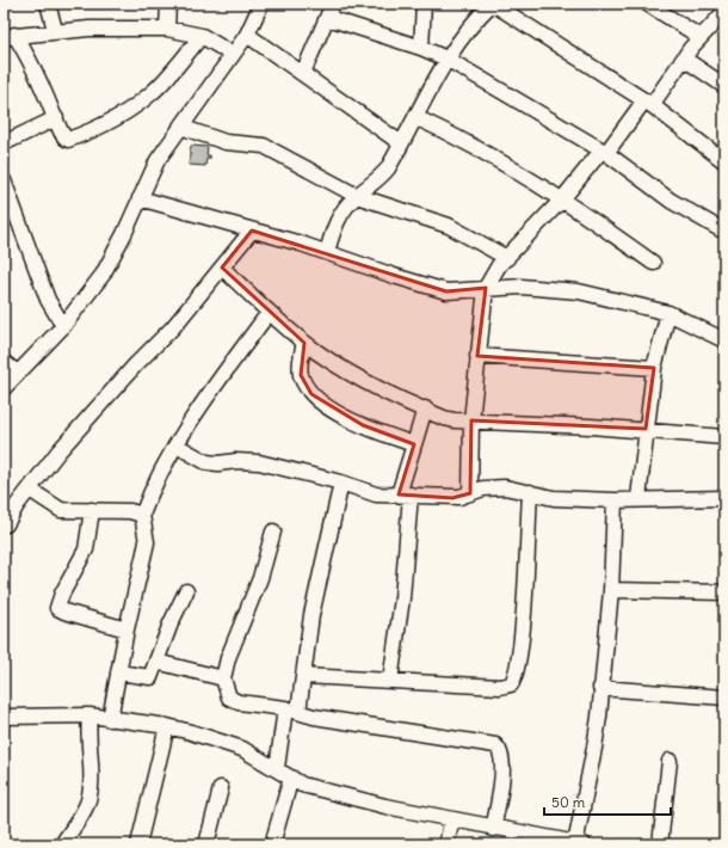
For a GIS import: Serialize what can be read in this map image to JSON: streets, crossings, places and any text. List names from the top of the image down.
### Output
{
  "scale_bar": "50 m"
}
